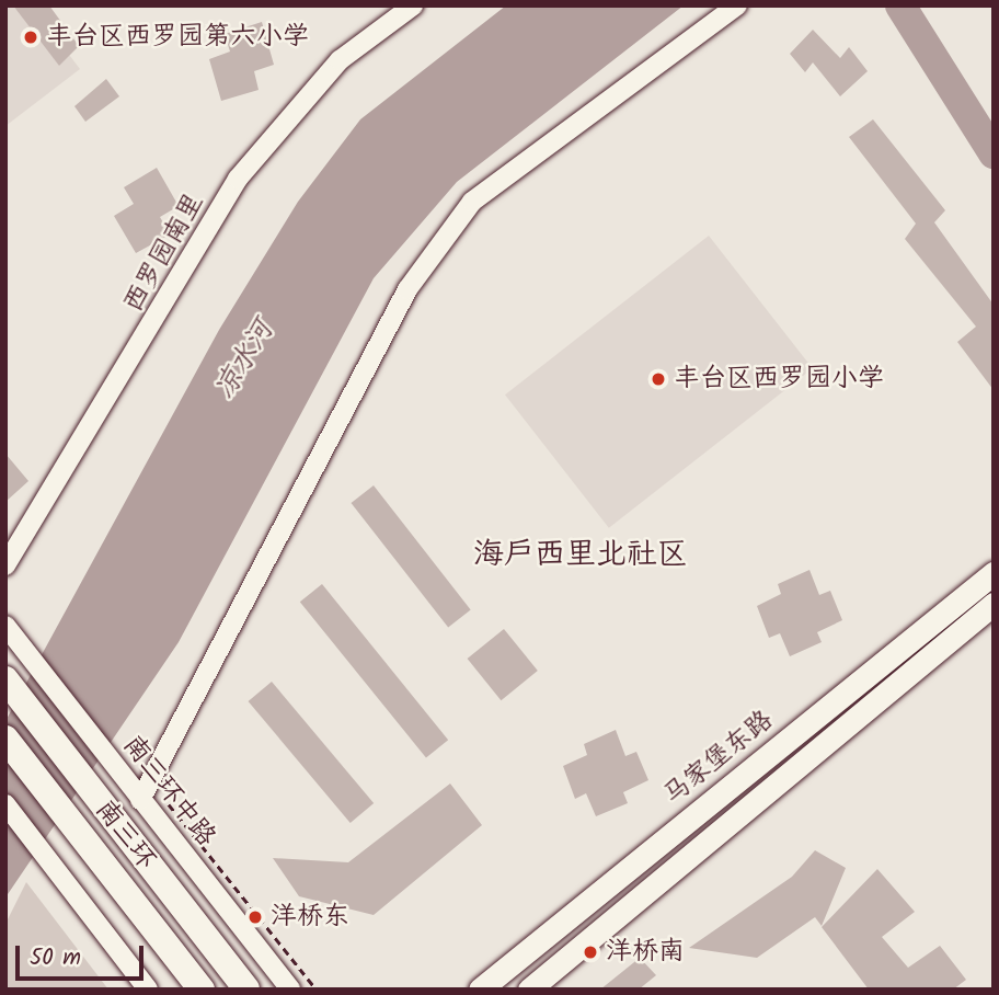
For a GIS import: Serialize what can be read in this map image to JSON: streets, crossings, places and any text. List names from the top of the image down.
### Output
{
  "streets": {
    "highway": ["南三环"],
    "main road": ["马家堡东路"],
    "street": ["西罗园南里", "南三环中路"]
  },
  "districts": ["海户西里北社区"],
  "water": ["凉水河"],
  "places": [
    "丰台区西罗园第六小学",
    "丰台区西罗园小学",
    "洋桥东",
    "洋桥南"
  ],
  "scale_bar": "50 m"
}
